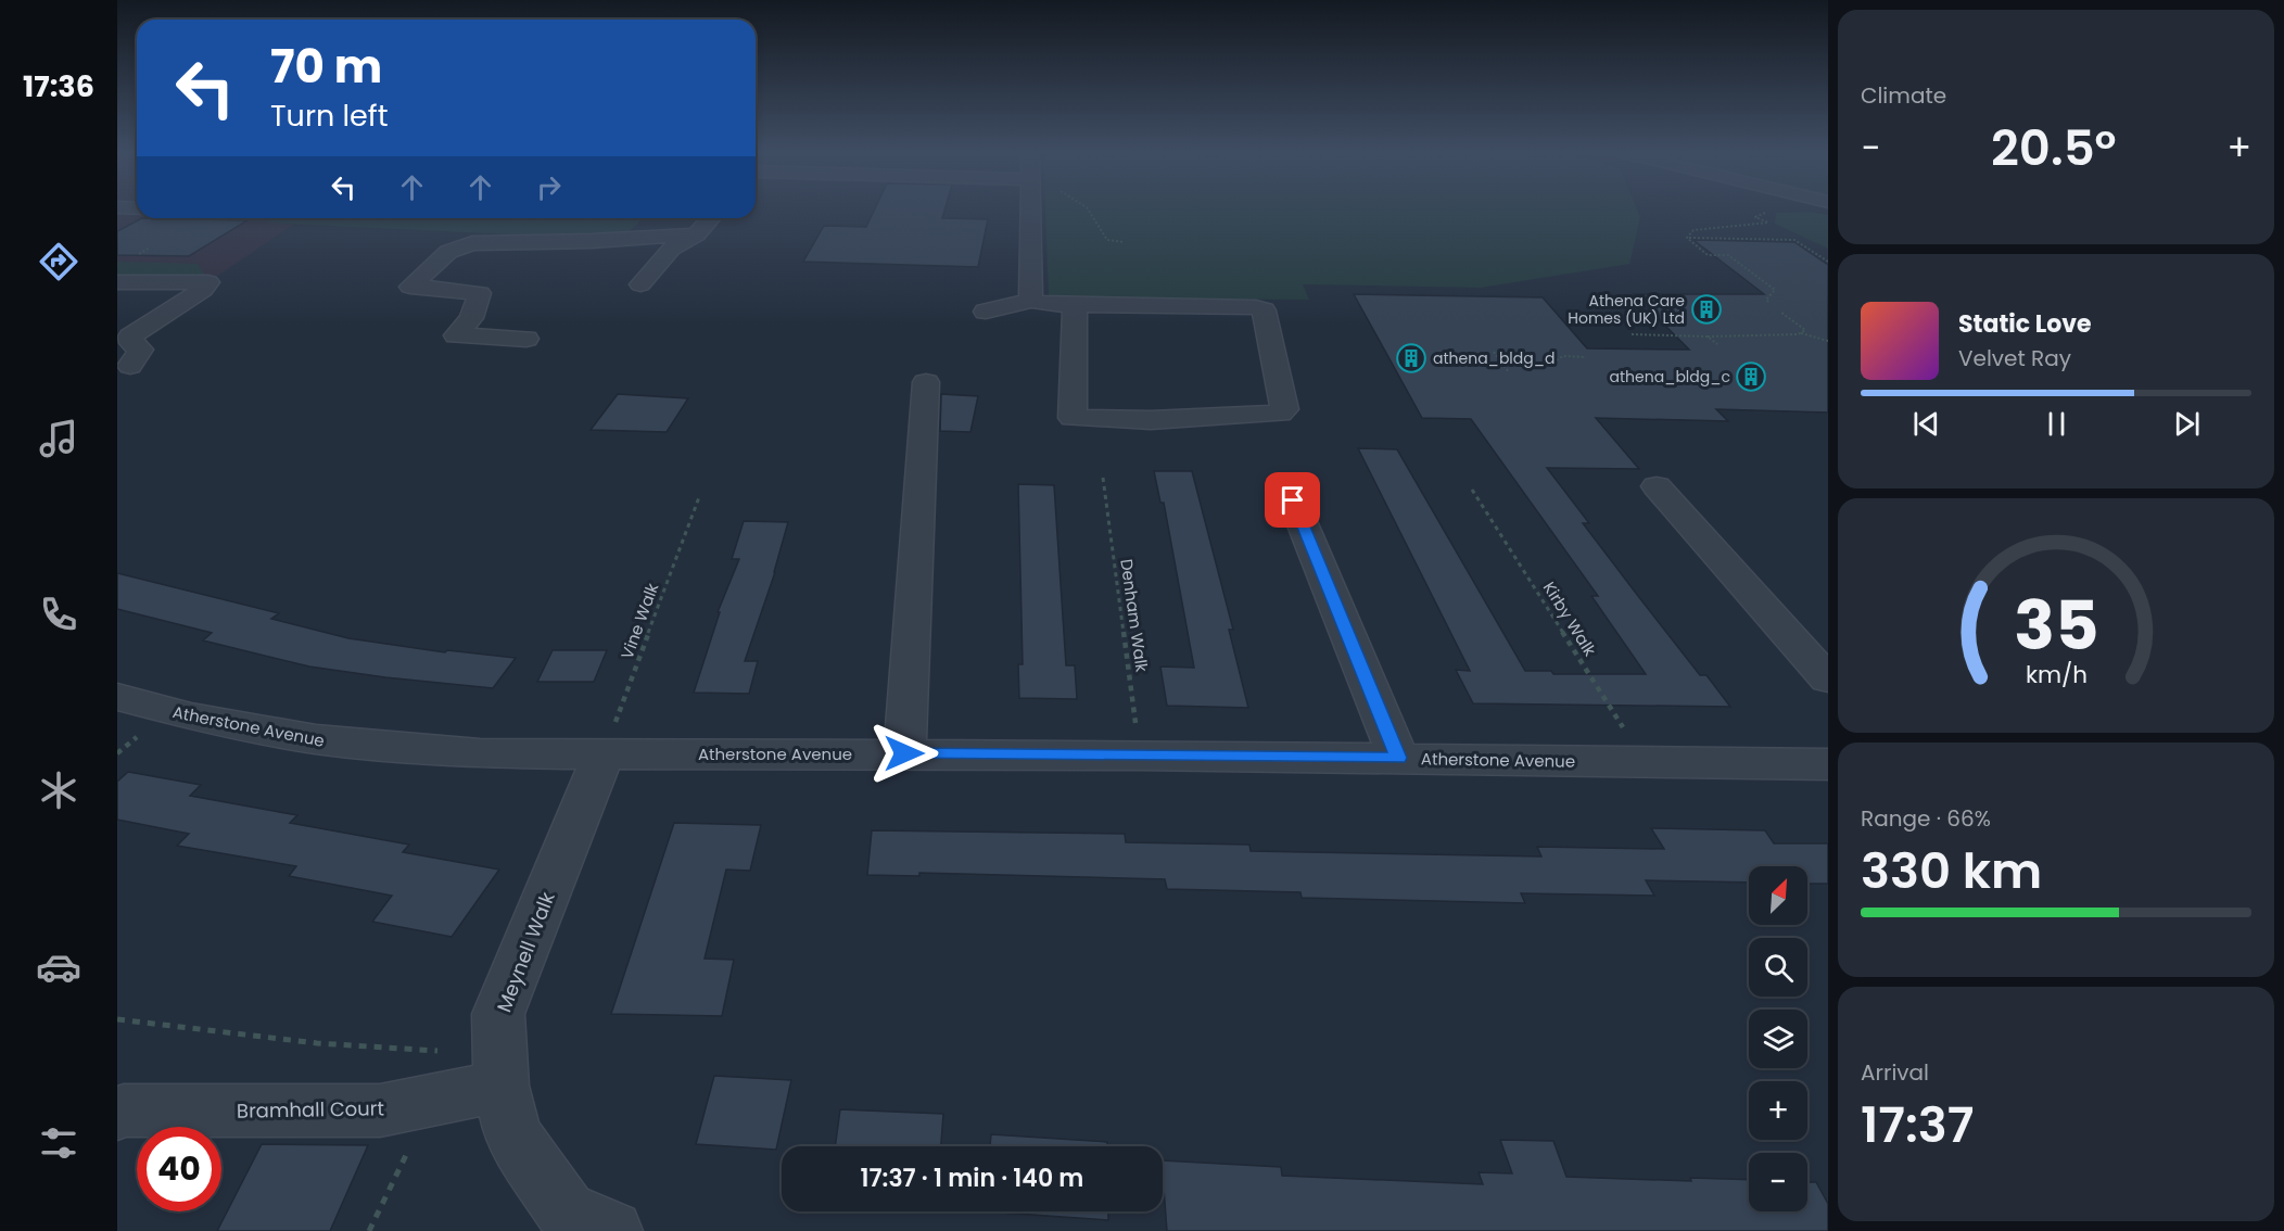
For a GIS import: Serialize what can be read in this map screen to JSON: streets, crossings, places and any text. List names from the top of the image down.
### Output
{
  "streets": {
    "street": ["Atherstone Avenue", "Meynell Walk", "Bramhall Court"],
    "path": ["Denham Walk", "Kirby Walk", "Vine Walk"]
  },
  "crossings": [
    ["Denham Walk", "Atherstone Avenue"],
    ["Kirby Walk", "Atherstone Avenue"],
    ["Vine Walk", "Atherstone Avenue"],
    ["Vine Walk", "Meynell Walk"],
    ["Atherstone Avenue", "Meynell Walk"],
    ["Meynell Walk", "Bramhall Court"]
  ],
  "places": {
    "building": ["Athena Care Homes (UK) Ltd", "athena_bldg_d", "athena_bldg_c"]
  },
  "north": "top right",
  "page": {
    "tabs": "17:36",
    "tile": [
      "Climate",
      ["Range · 66%", "330 km"],
      ["Arrival", "17:37"]
    ],
    "turn": ["70 m", "Turn left"],
    "heat": ["−", "20.5°", "+"],
    "song": ["Static Love", "Velvet Ray"],
    "map_buttons": ["+", "−"],
    "limit": "40",
    "trip": "17:37 · 1 min · 140 m",
    "gauge": ["35", "km/h"]
  }
}
